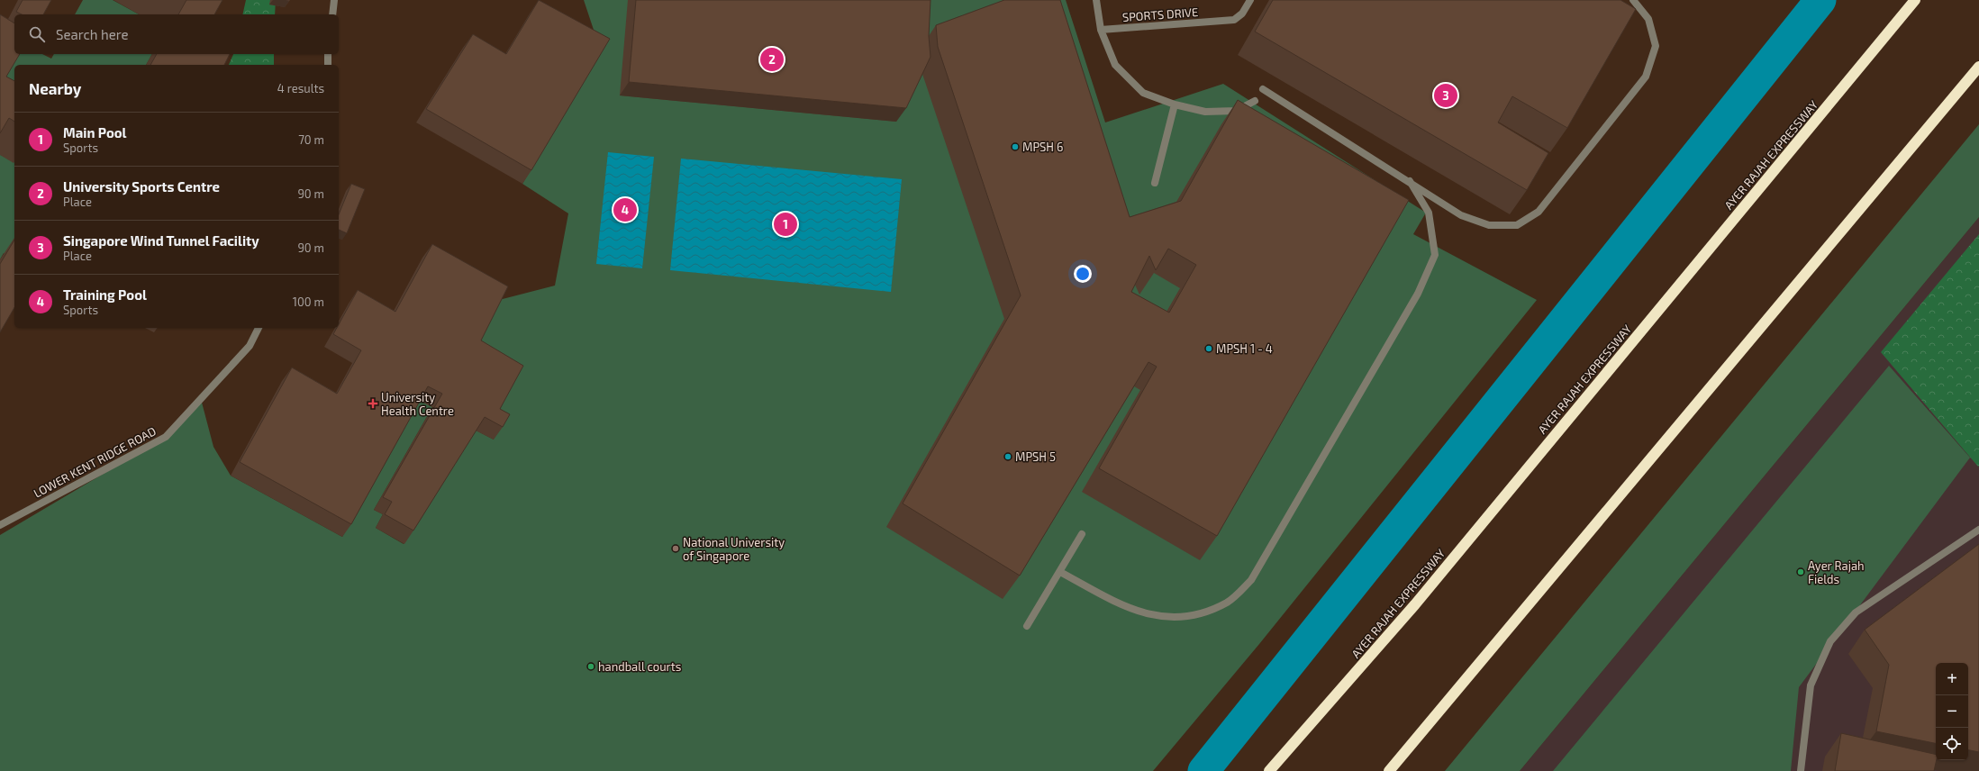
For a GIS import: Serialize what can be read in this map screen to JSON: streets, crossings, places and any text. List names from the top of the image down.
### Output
{
  "streets": {
    "highway": ["AYER RAJAH EXPRESSWAY"],
    "street": ["SPORTS DRIVE", "LOWER KENT RIDGE ROAD"]
  },
  "places": {
    "other": [
      "MPSH 6",
      "MPSH 1 - 4",
      "MPSH 5",
      "National University of Singapore",
      "Ayer Rajah Fields",
      "handball courts"
    ],
    "health": ["University Health Centre"]
  },
  "page": {
    "search": "Search here",
    "pins": [
      "2",
      "3",
      "4",
      "1"
    ],
    "heading": ["Nearby", "4 results"],
    "list": [
      {
        "mark": "1",
        "name": "Main Pool",
        "note": "Sports",
        "value": "70 m"
      },
      {
        "mark": "2",
        "name": "University Sports Centre",
        "note": "Place",
        "value": "90 m"
      },
      {
        "mark": "3",
        "name": "Singapore Wind Tunnel Facility",
        "note": "Place",
        "value": "90 m"
      },
      {
        "mark": "4",
        "name": "Training Pool",
        "note": "Sports",
        "value": "100 m"
      }
    ],
    "map_buttons": ["+", "−"]
  }
}
